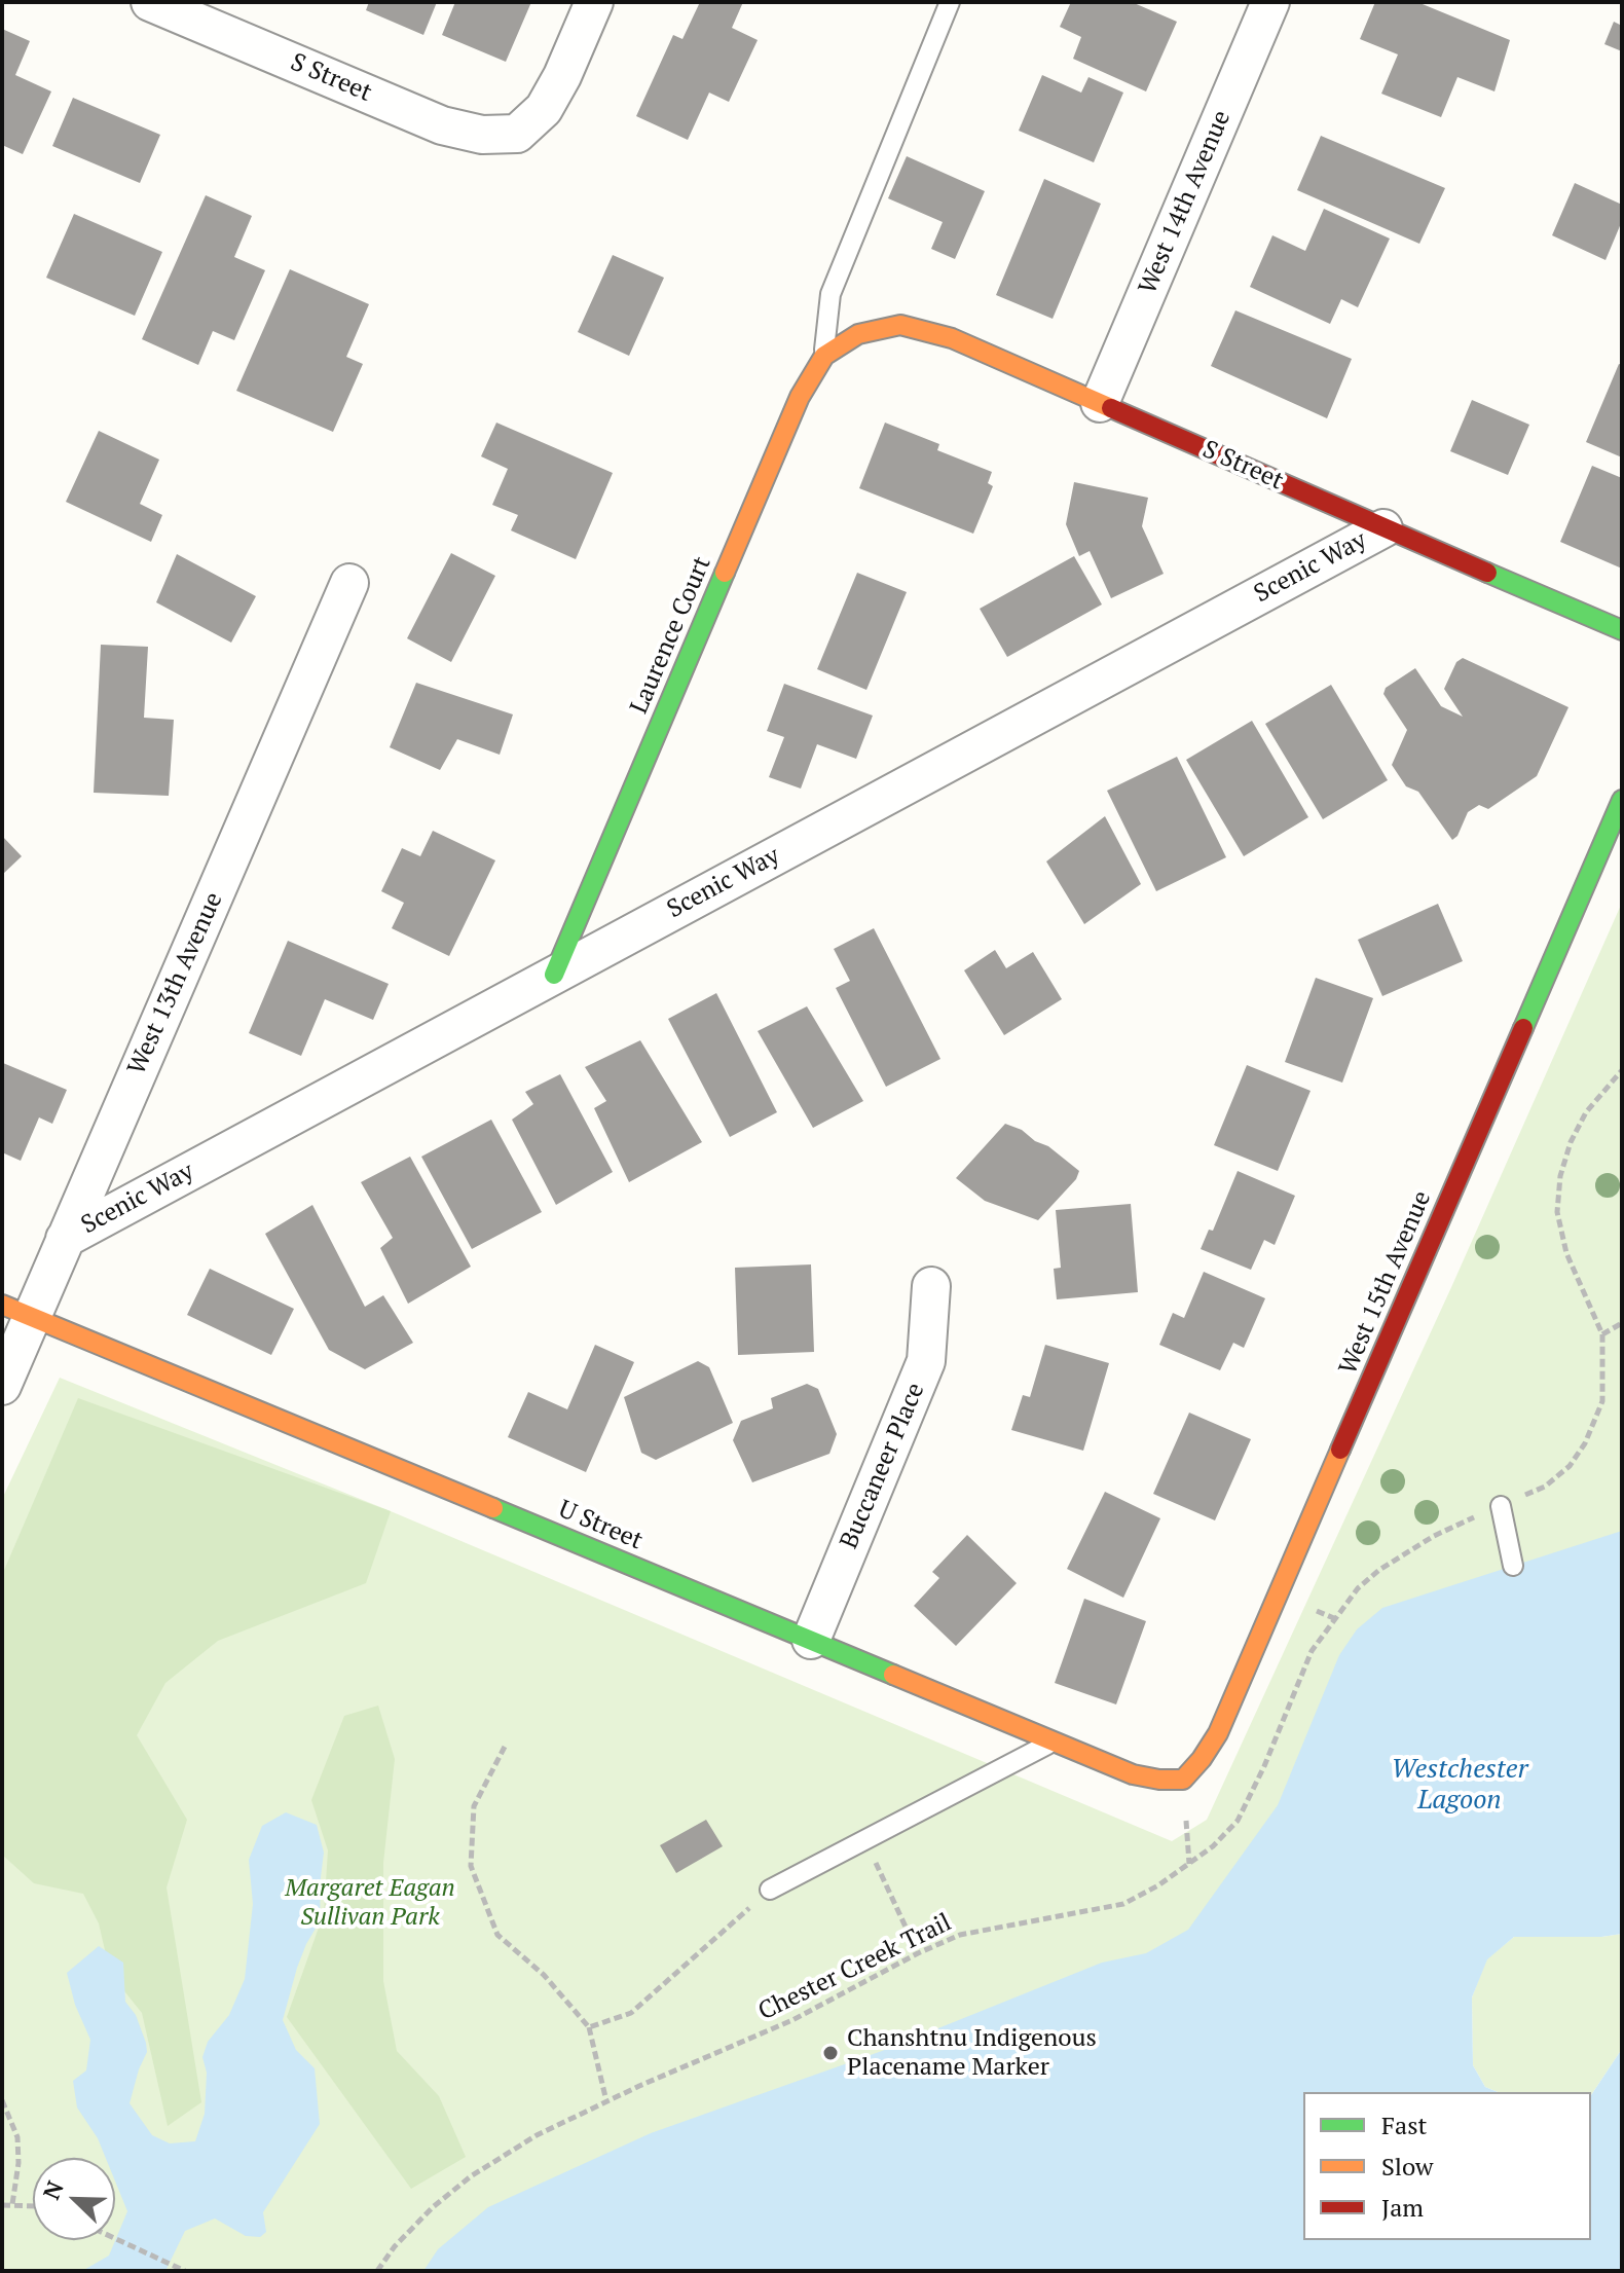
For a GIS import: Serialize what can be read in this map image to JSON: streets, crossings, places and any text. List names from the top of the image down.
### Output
{
  "streets": {
    "street": [
      "S Street",
      "West 14th Avenue",
      "Scenic Way",
      "Laurence Court",
      "West 13th Avenue",
      "West 15th Avenue",
      "Buccaneer Place",
      "U Street"
    ],
    "path": ["Chester Creek Trail"]
  },
  "crossings": [
    ["S Street", "West 14th Avenue"],
    ["S Street", "Scenic Way"],
    ["S Street", "Laurence Court"],
    ["Scenic Way", "Laurence Court"],
    ["Scenic Way", "West 13th Avenue"],
    ["West 13th Avenue", "U Street"],
    ["West 15th Avenue", "U Street"],
    ["Buccaneer Place", "U Street"]
  ],
  "water": ["Westchester Lagoon"],
  "parks": ["Margaret Eagan Sullivan Park"],
  "places": ["Chanshtnu Indigenous Placename Marker"],
  "legend": ["Fast", "Slow", "Jam"],
  "north": "top left"
}
